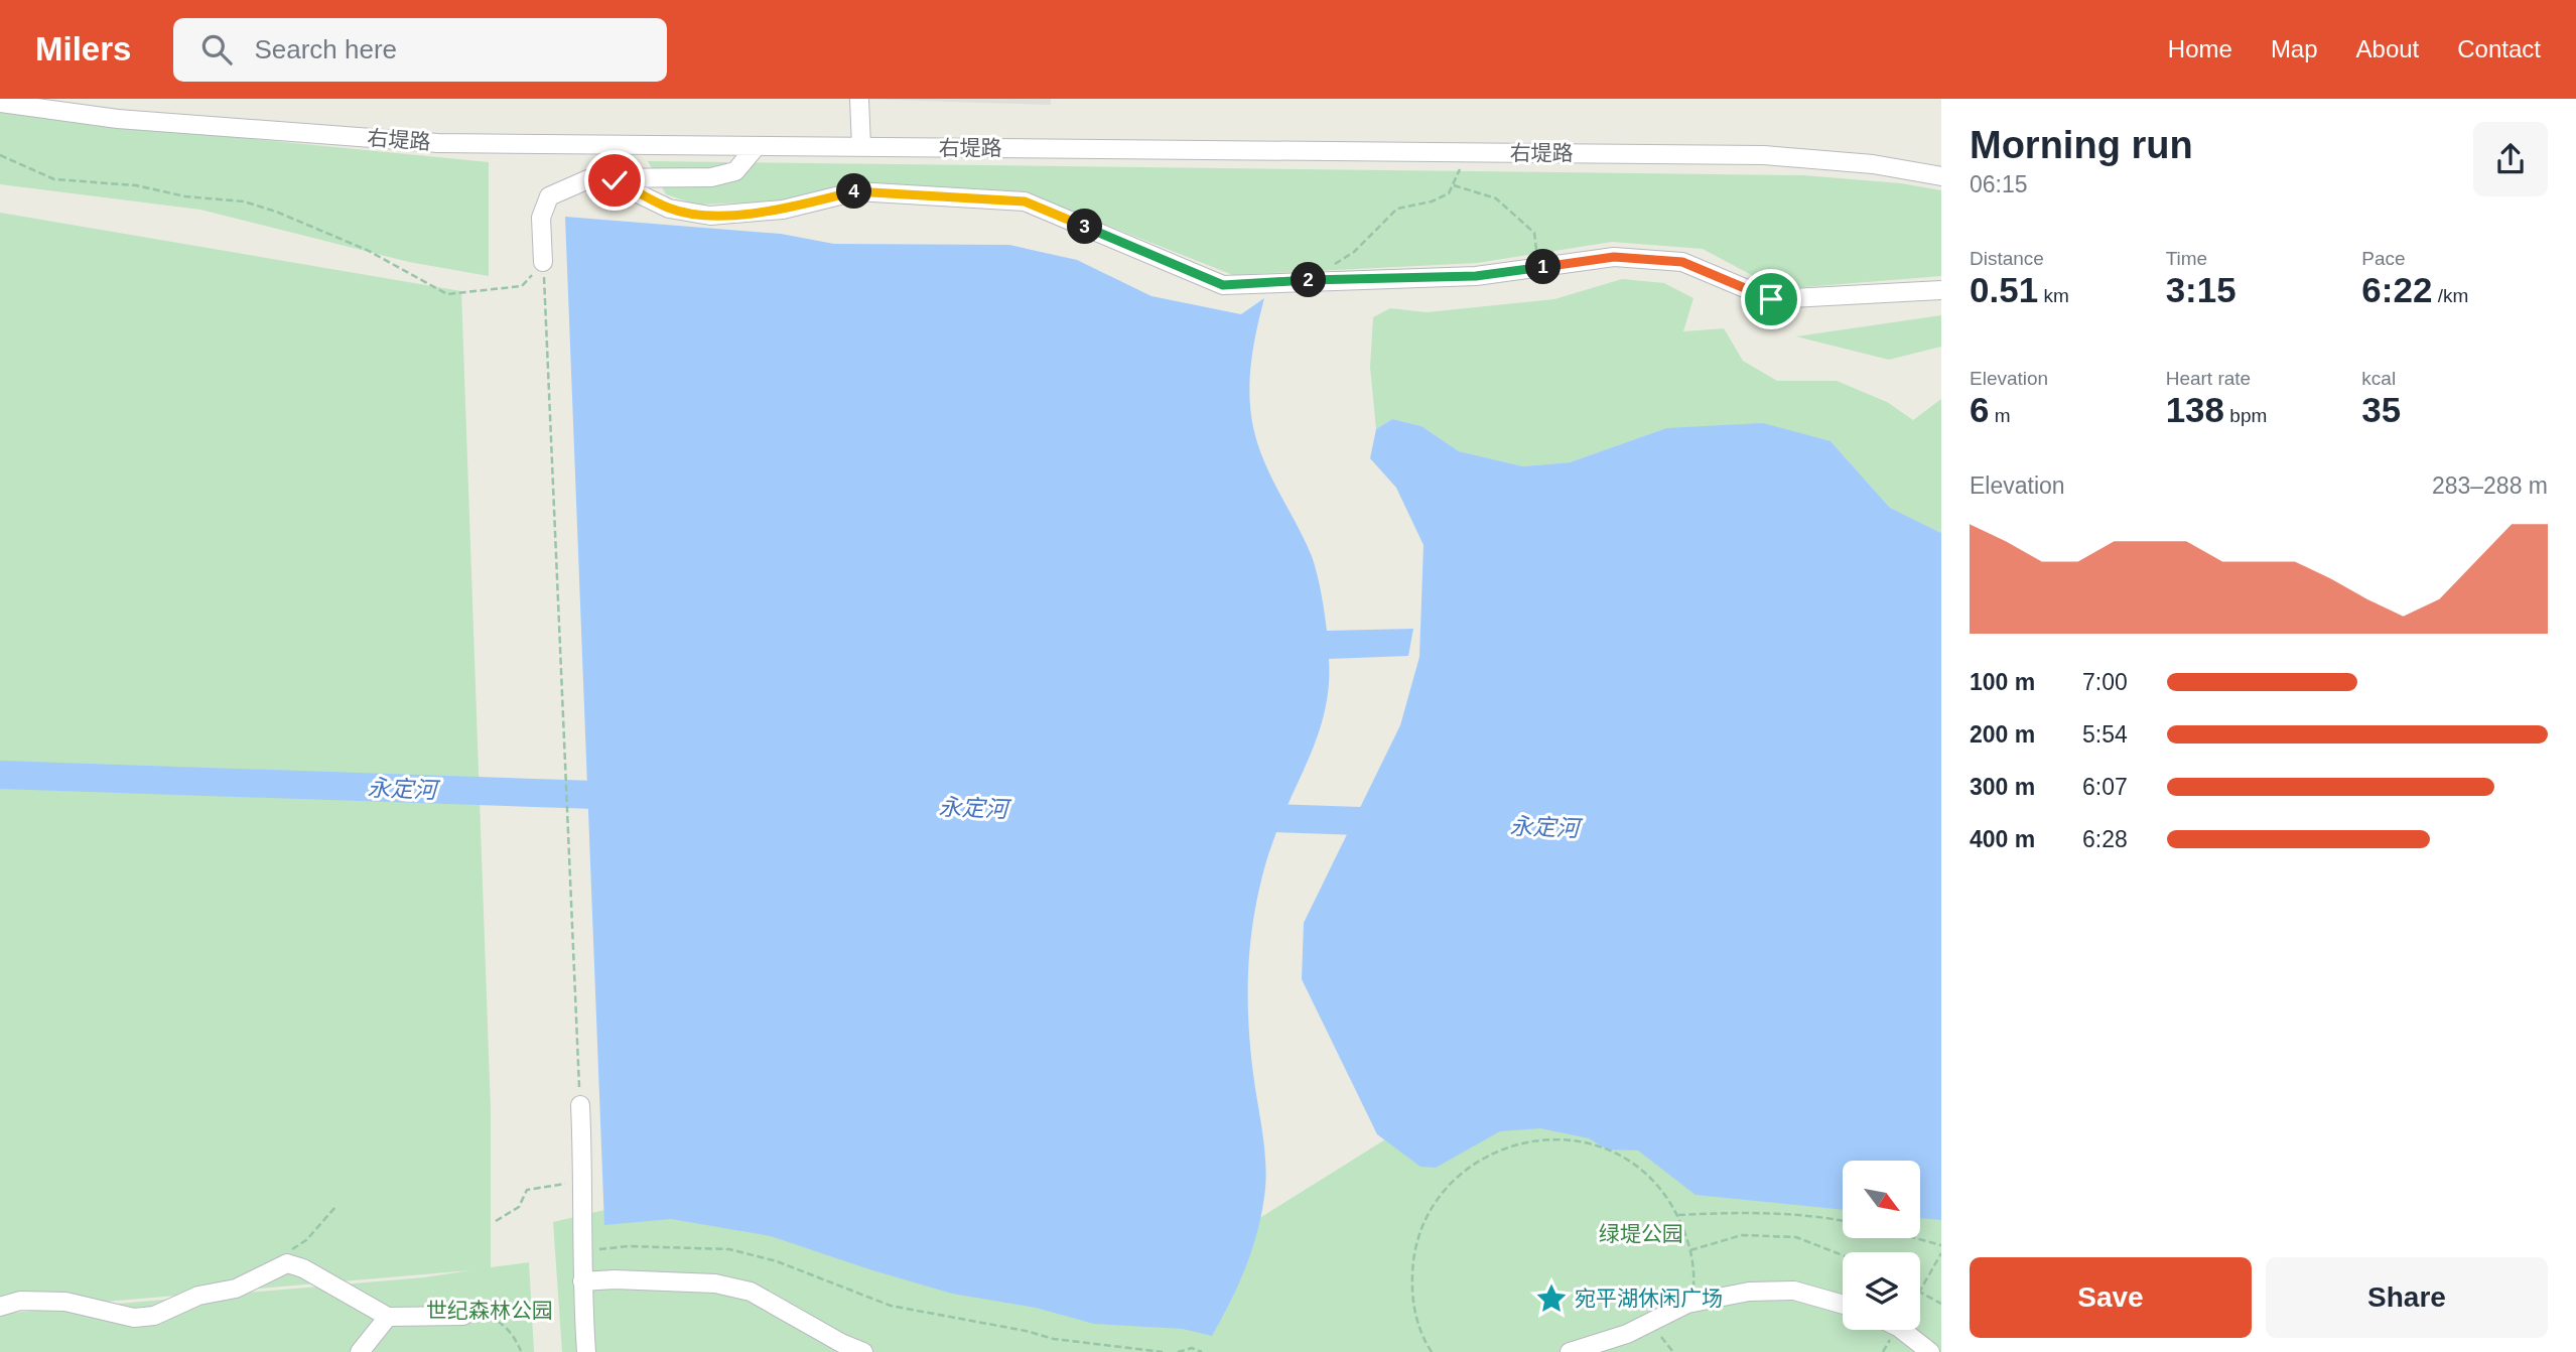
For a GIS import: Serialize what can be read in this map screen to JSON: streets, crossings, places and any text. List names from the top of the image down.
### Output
{
  "streets": {
    "street": ["右堤路"]
  },
  "water": ["永定河"],
  "parks": ["绿堤公园", "世纪森林公园"],
  "places": {
    "place": ["宛平湖休闲广场"]
  },
  "north": "bottom right",
  "page": {
    "header": "Milers",
    "search": "Search here",
    "nav": [
      "Home",
      "Map",
      "About",
      "Contact"
    ],
    "heading": ["Morning run", "06:15"],
    "pins": [
      "4",
      "3",
      "1",
      "2"
    ],
    "stats": [
      ["Distance", "0.51 km"],
      ["Time", "3:15"],
      ["Pace", "6:22 /km"],
      ["Elevation", "6 m"],
      ["Heart rate", "138 bpm"],
      ["kcal", "35"]
    ],
    "chart": ["Elevation", "283–288 m"],
    "list": [
      {
        "name": "100 m",
        "note": "7:00"
      },
      {
        "name": "200 m",
        "note": "5:54"
      },
      {
        "name": "300 m",
        "note": "6:07"
      },
      {
        "name": "400 m",
        "note": "6:28"
      }
    ],
    "buttons": ["Save", "Share"]
  }
}
